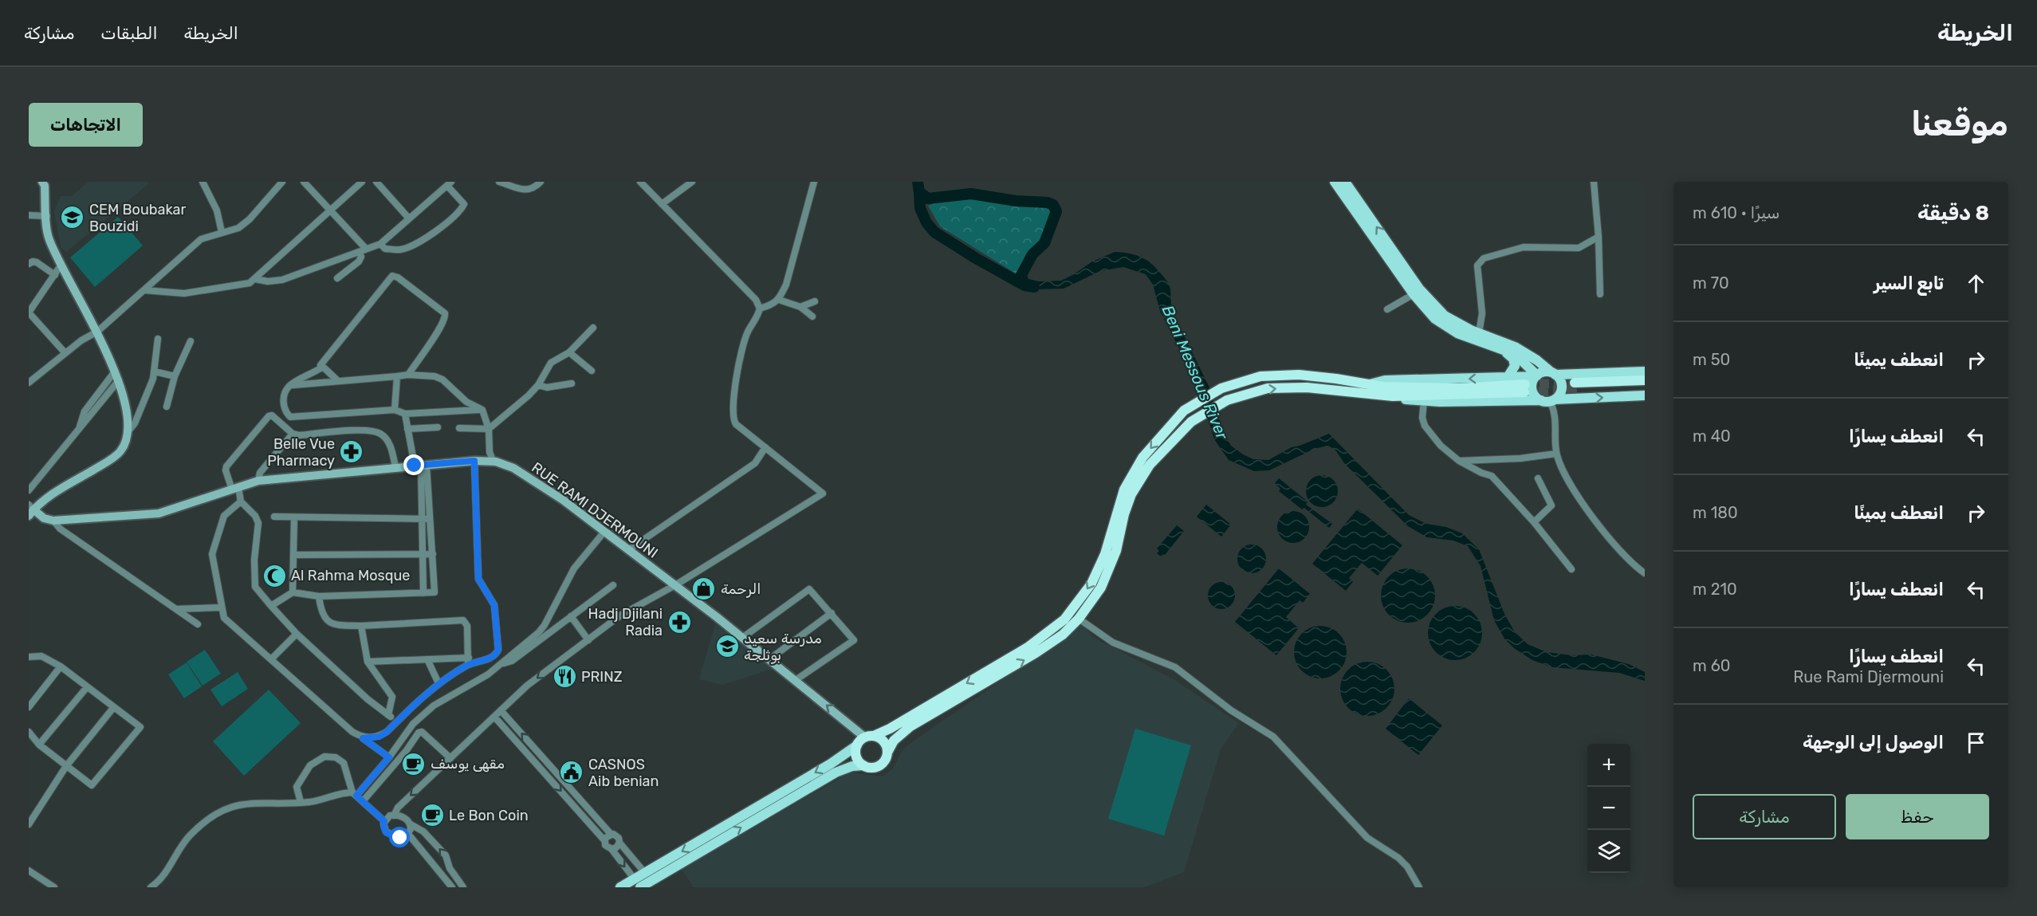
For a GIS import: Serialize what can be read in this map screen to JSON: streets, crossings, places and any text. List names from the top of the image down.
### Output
{
  "streets": {
    "main road": ["RUE RAMI DJERMOUNI"]
  },
  "water": ["Beni Messous River"],
  "places": {
    "school or university": ["CEM Boubakar Bouzidi", "مدرسة سعيد بوثلجة"],
    "pharmacy": ["Belle Vue Pharmacy", "Hadj Djilani Radia"],
    "mosque": ["Al Rahma Mosque"],
    "shop": ["الرحمة"],
    "restaurant": ["PRINZ"],
    "cafe": ["مقهى يوسف", "Le Bon Coin"],
    "public building": ["CASNOS Aib benian"]
  },
  "page": {
    "header": "الخريطة",
    "nav": ["الخريطة", "الطبقات", "مشاركة"],
    "buttons": [
      "الاتجاهات",
      ["حفظ", "مشاركة"]
    ],
    "title": "موقعنا",
    "heading": ["8 دقيقة", "سيرًا · 610 m"],
    "list": [
      ["تابع السير", "70 m"],
      ["انعطف يمينًا", "50 m"],
      ["انعطف يسارًا", "40 m"],
      ["انعطف يمينًا", "180 m"],
      ["انعطف يسارًا", "210 m"],
      ["انعطف يسارًا", "Rue Rami Djermouni", "60 m"],
      "الوصول إلى الوجهة"
    ],
    "map_buttons": ["+", "−"]
  }
}
